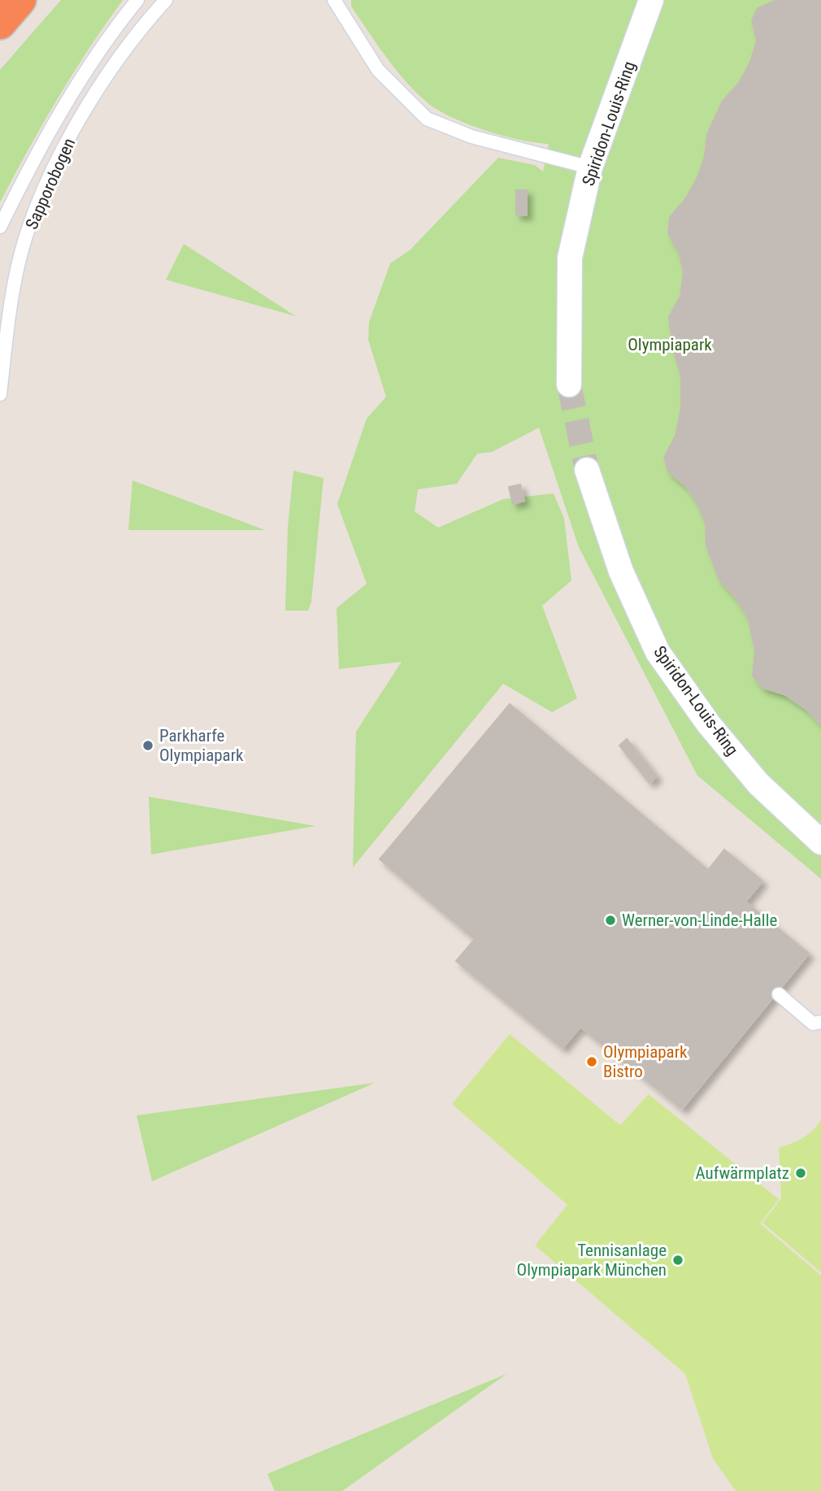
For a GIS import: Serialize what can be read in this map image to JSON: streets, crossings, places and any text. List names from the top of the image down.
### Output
{
  "streets": {
    "street": ["Spiridon-Louis-Ring"],
    "lane": ["Sapporobogen"]
  },
  "parks": ["Olympiapark"],
  "places": [
    "Parkharfe Olympiapark",
    "Werner-von-Linde-Halle",
    "Olympiapark Bistro",
    "Aufwärmplatz",
    "Tennisanlage Olympiapark München"
  ]
}
